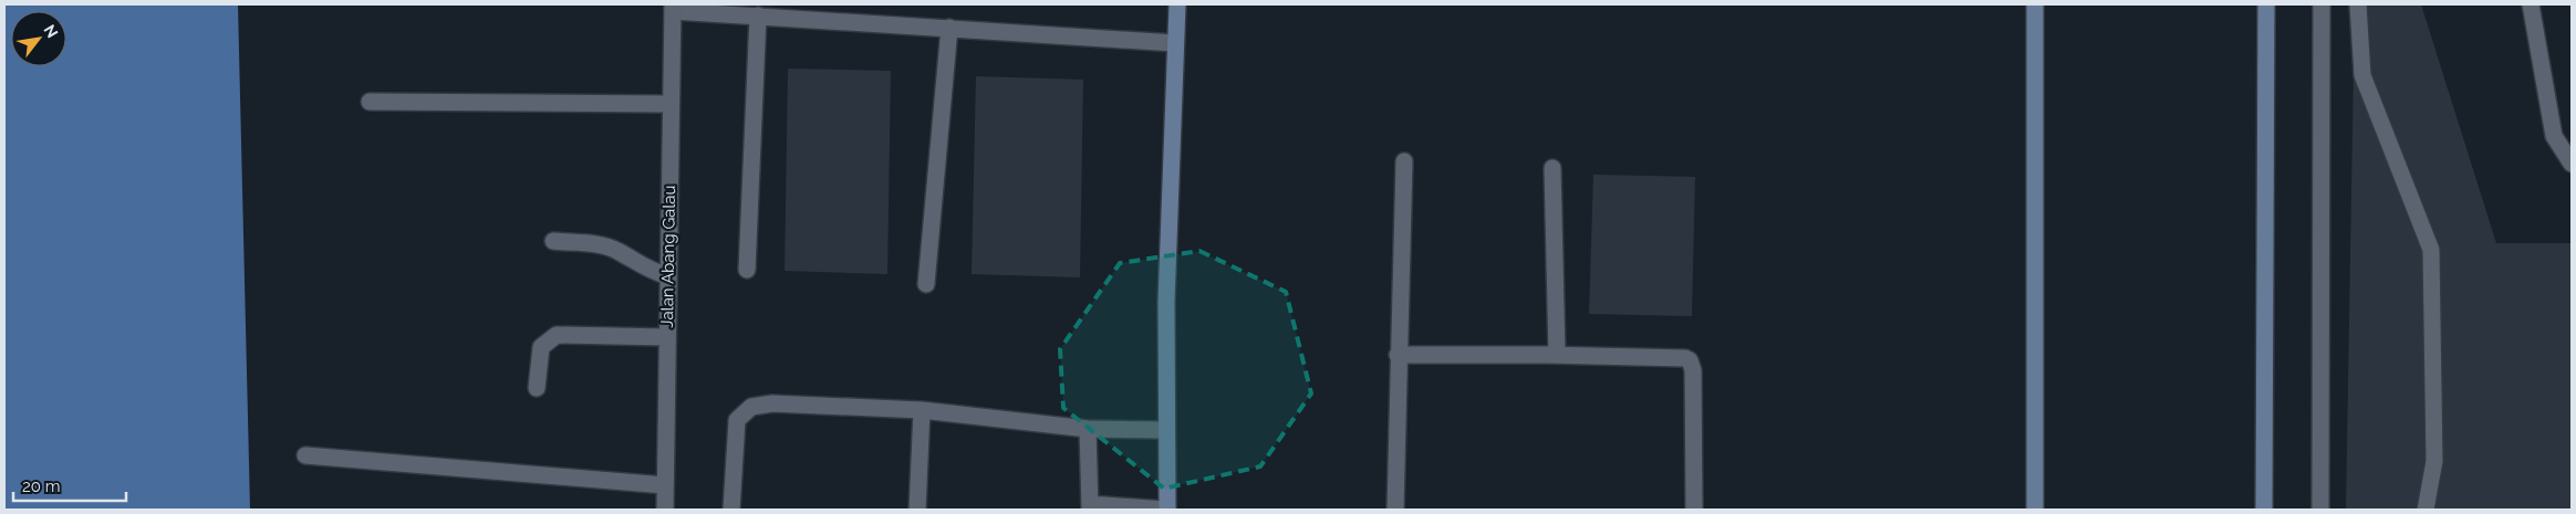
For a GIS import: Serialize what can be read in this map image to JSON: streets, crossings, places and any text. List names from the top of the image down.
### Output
{
  "streets": {
    "street": ["Jalan Abang Galau"]
  },
  "scale_bar": "20 m",
  "north": "top right"
}
